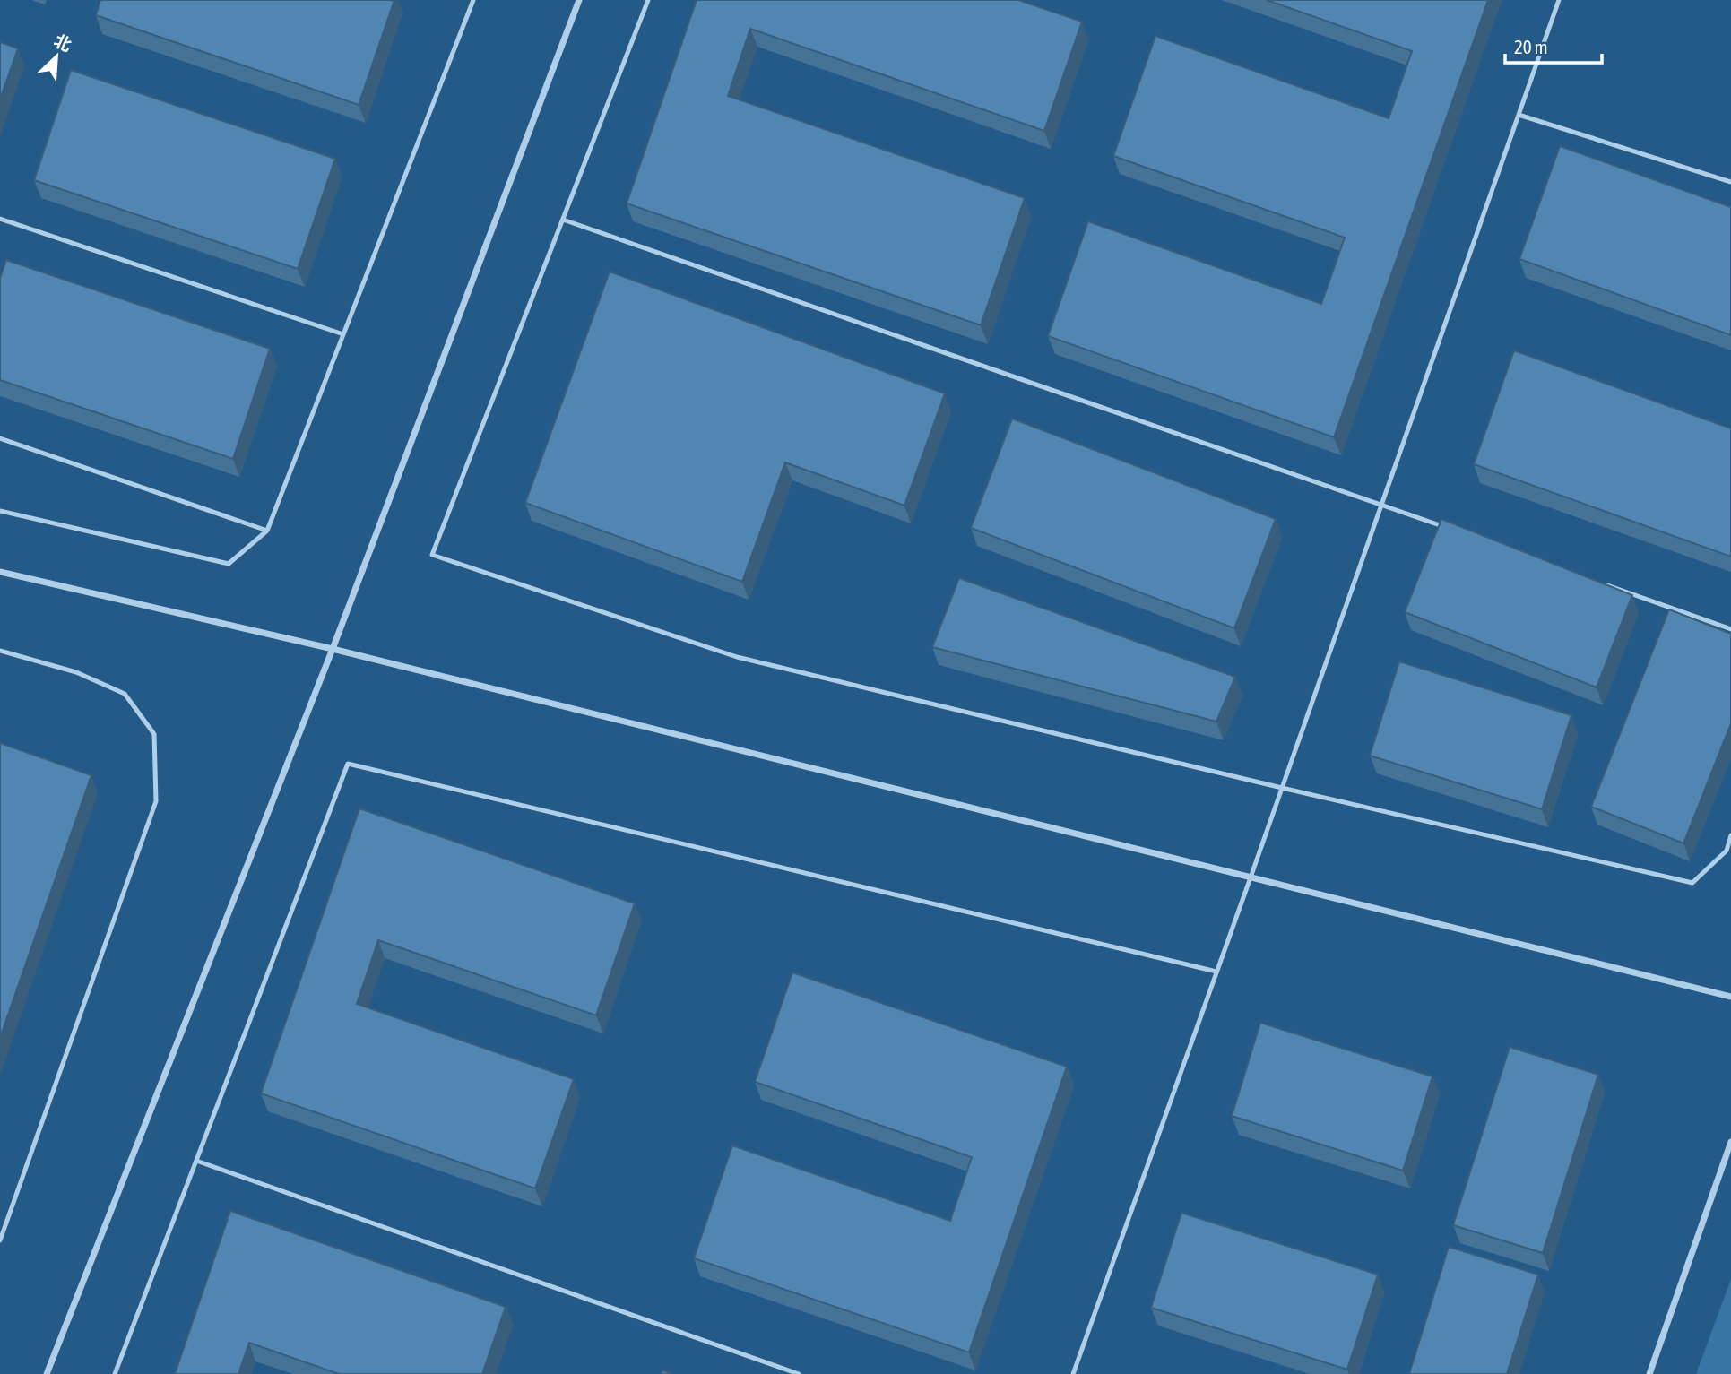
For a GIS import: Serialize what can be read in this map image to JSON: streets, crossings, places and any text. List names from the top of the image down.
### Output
{
  "scale_bar": "20 m",
  "north": "top right"
}
